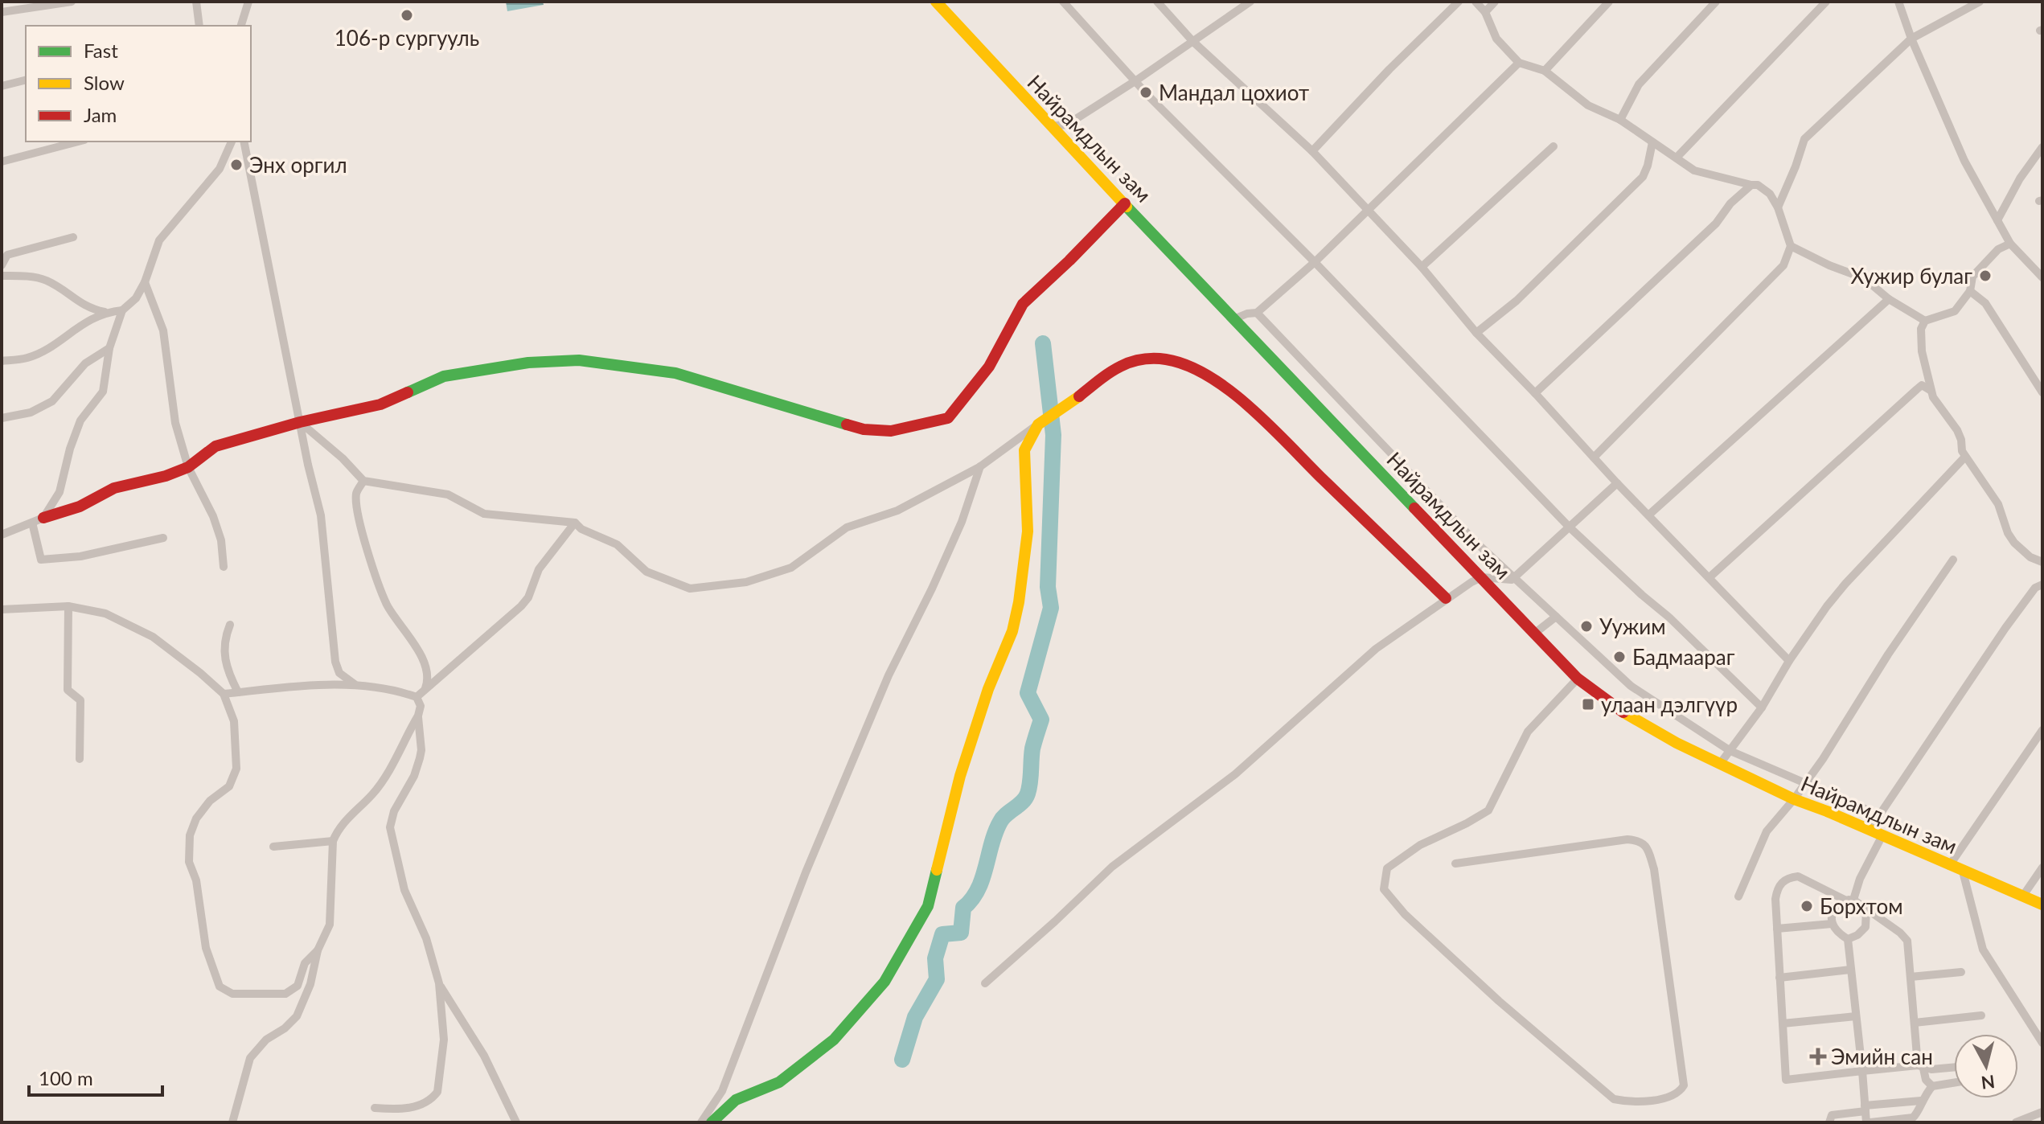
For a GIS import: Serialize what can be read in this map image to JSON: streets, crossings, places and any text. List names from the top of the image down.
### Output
{
  "streets": {
    "street": ["Найрамдлын зам"]
  },
  "places": {
    "other": [
      "106-р сургууль",
      "Мандал цохиот",
      "Энх оргил",
      "Хужир булаг",
      "Уужим",
      "Бадмаараг",
      "Борхтом"
    ],
    "transit": ["улаан дэлгүүр"],
    "health": ["Эмийн сан"]
  },
  "legend": ["Fast", "Slow", "Jam"],
  "scale_bar": "100 m",
  "north": "bottom"
}
